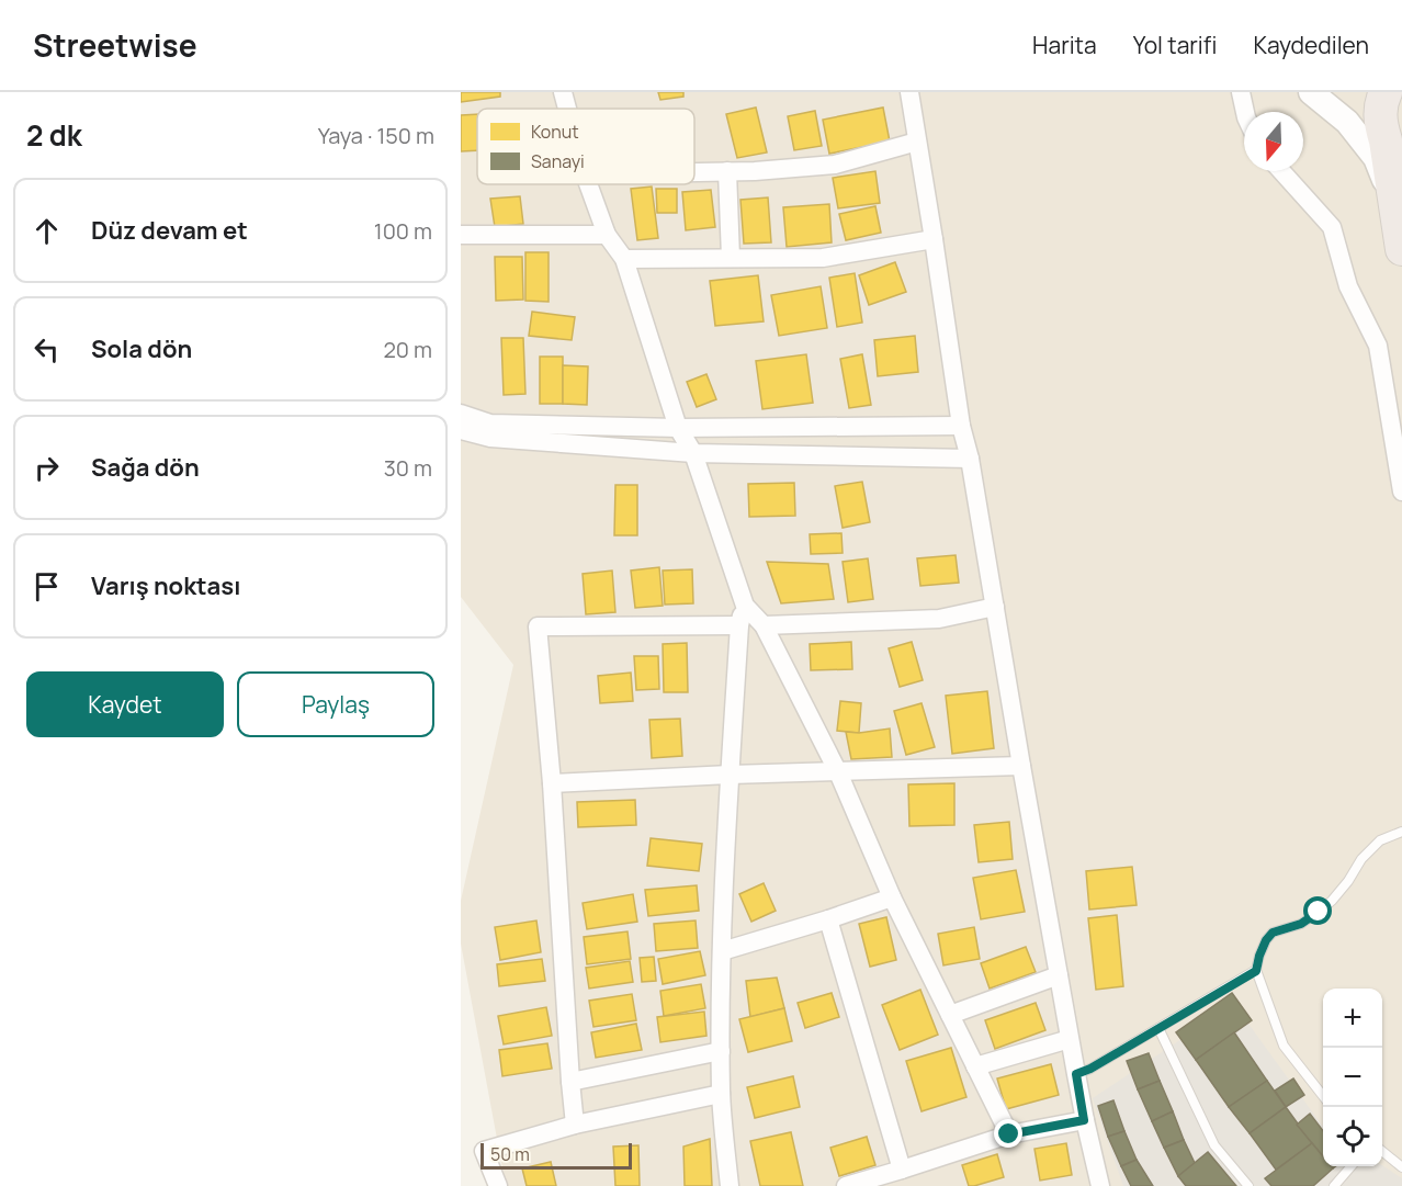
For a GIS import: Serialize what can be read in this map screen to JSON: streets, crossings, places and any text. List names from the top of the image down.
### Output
{
  "legend": ["Konut", "Sanayi"],
  "scale_bar": "50 m",
  "north": "bottom",
  "page": {
    "header": "Streetwise",
    "nav": ["Harita", "Yol tarifi", "Kaydedilen"],
    "heading": ["2 dk", "Yaya · 150 m"],
    "list": [
      ["Düz devam et", "100 m"],
      ["Sola dön", "20 m"],
      ["Sağa dön", "30 m"],
      "Varış noktası"
    ],
    "buttons": ["Kaydet", "Paylaş"],
    "map_buttons": ["+", "−"],
    "scale": "50 m"
  }
}
